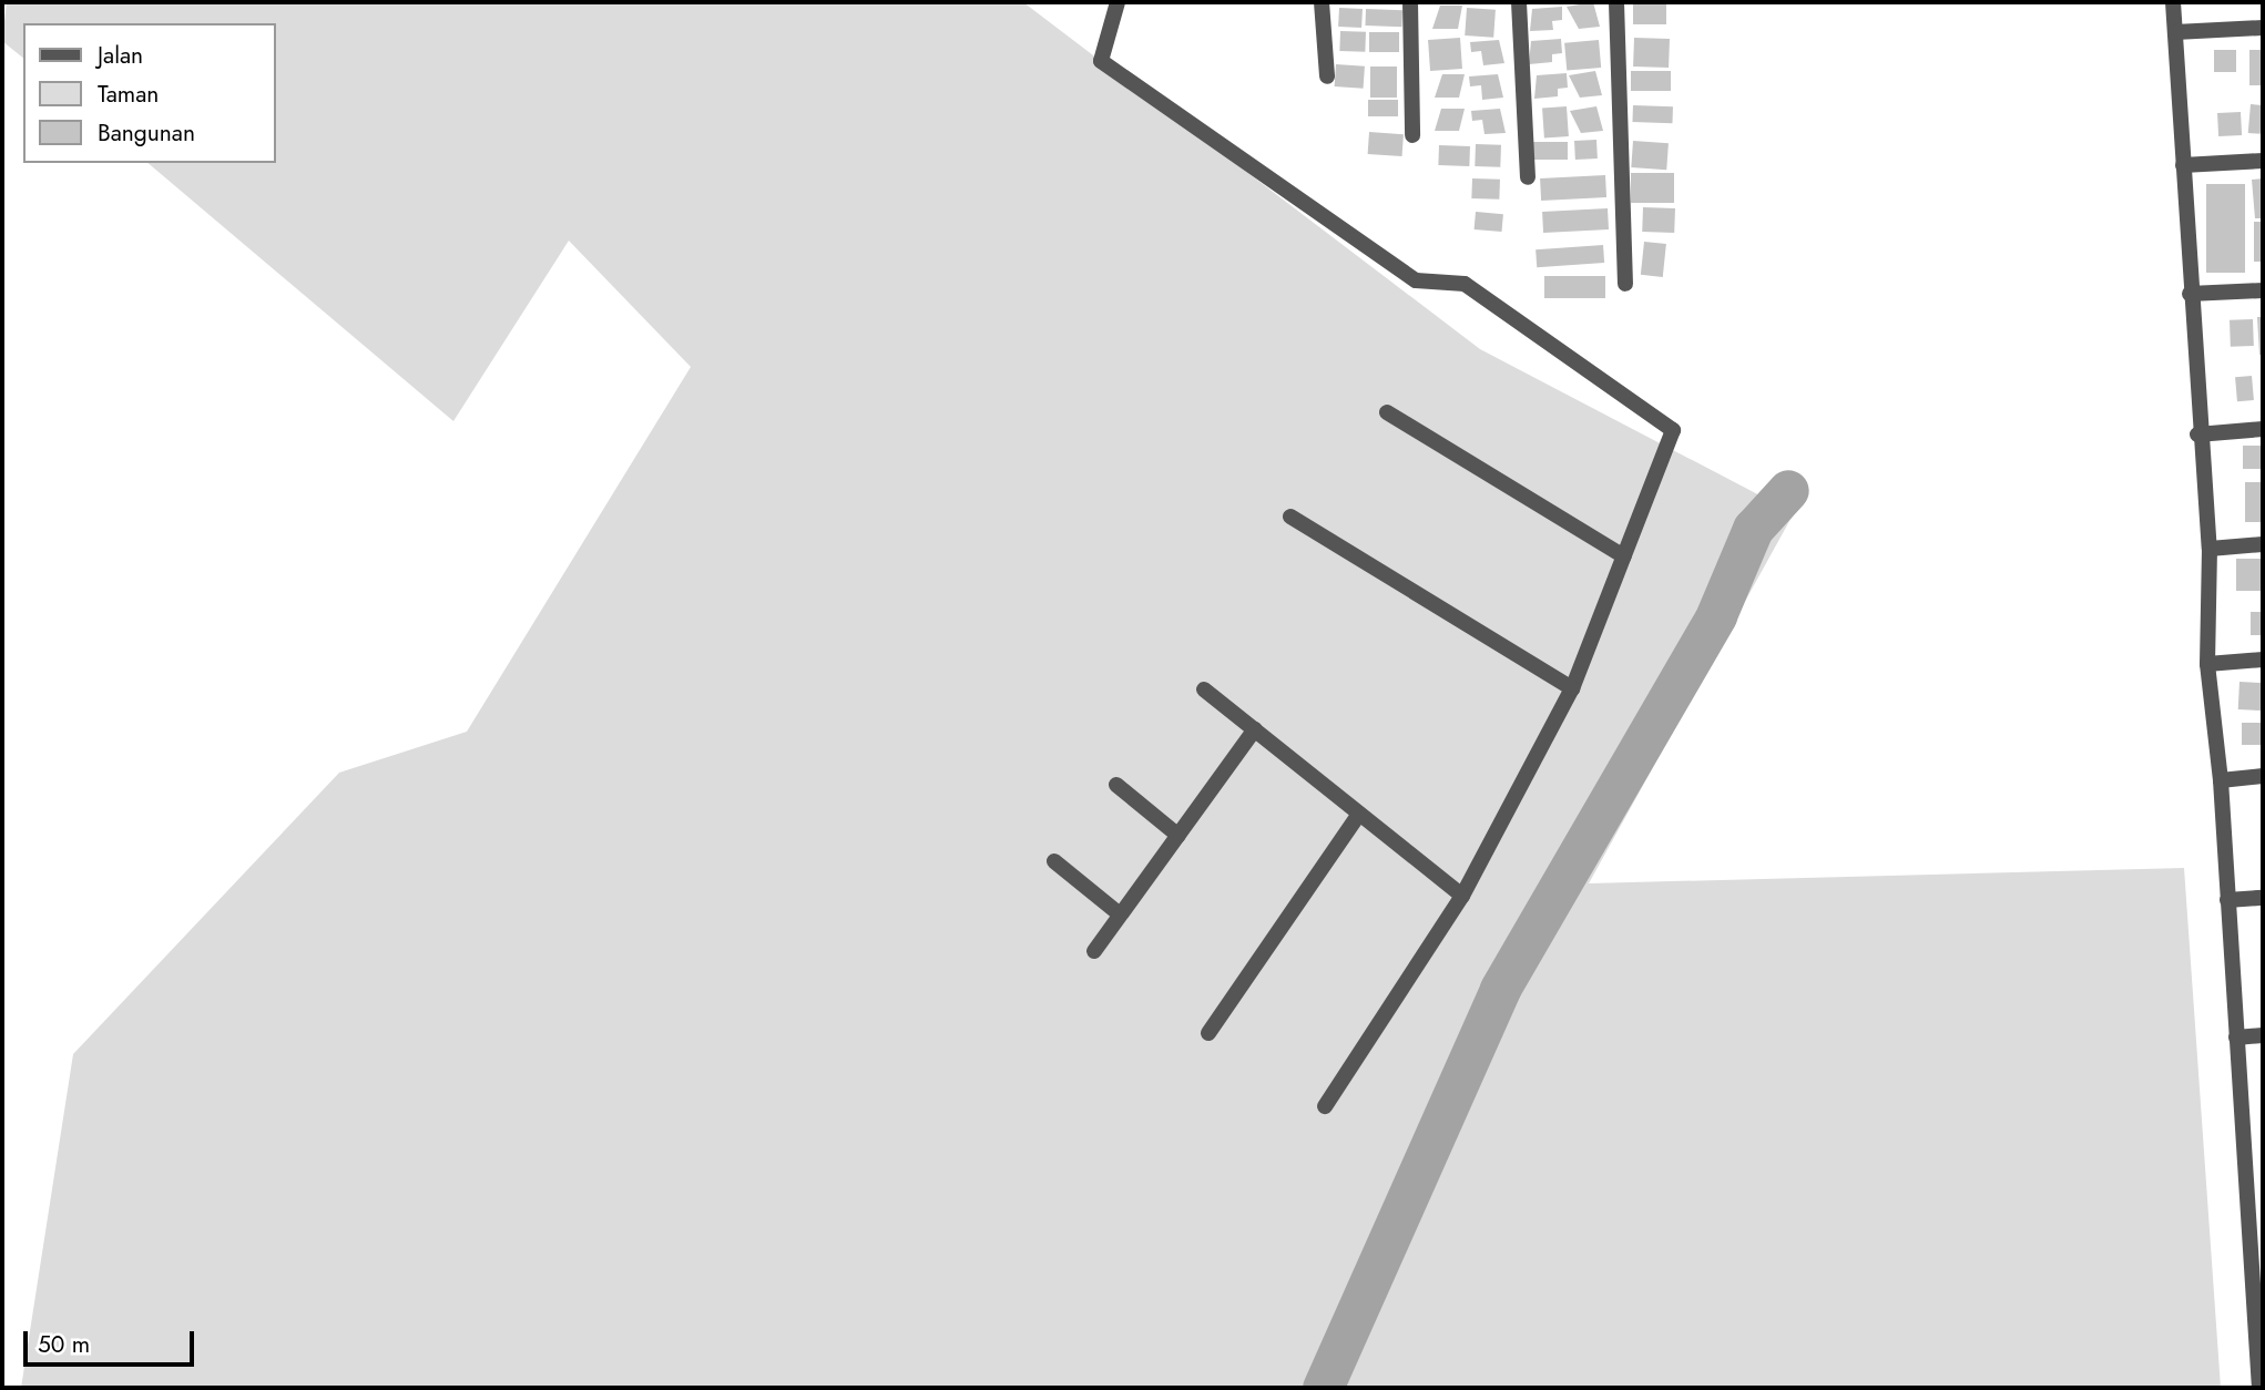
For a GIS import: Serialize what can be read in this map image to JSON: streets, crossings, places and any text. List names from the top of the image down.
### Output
{
  "legend": ["Jalan", "Taman", "Bangunan"],
  "scale_bar": "50 m"
}
